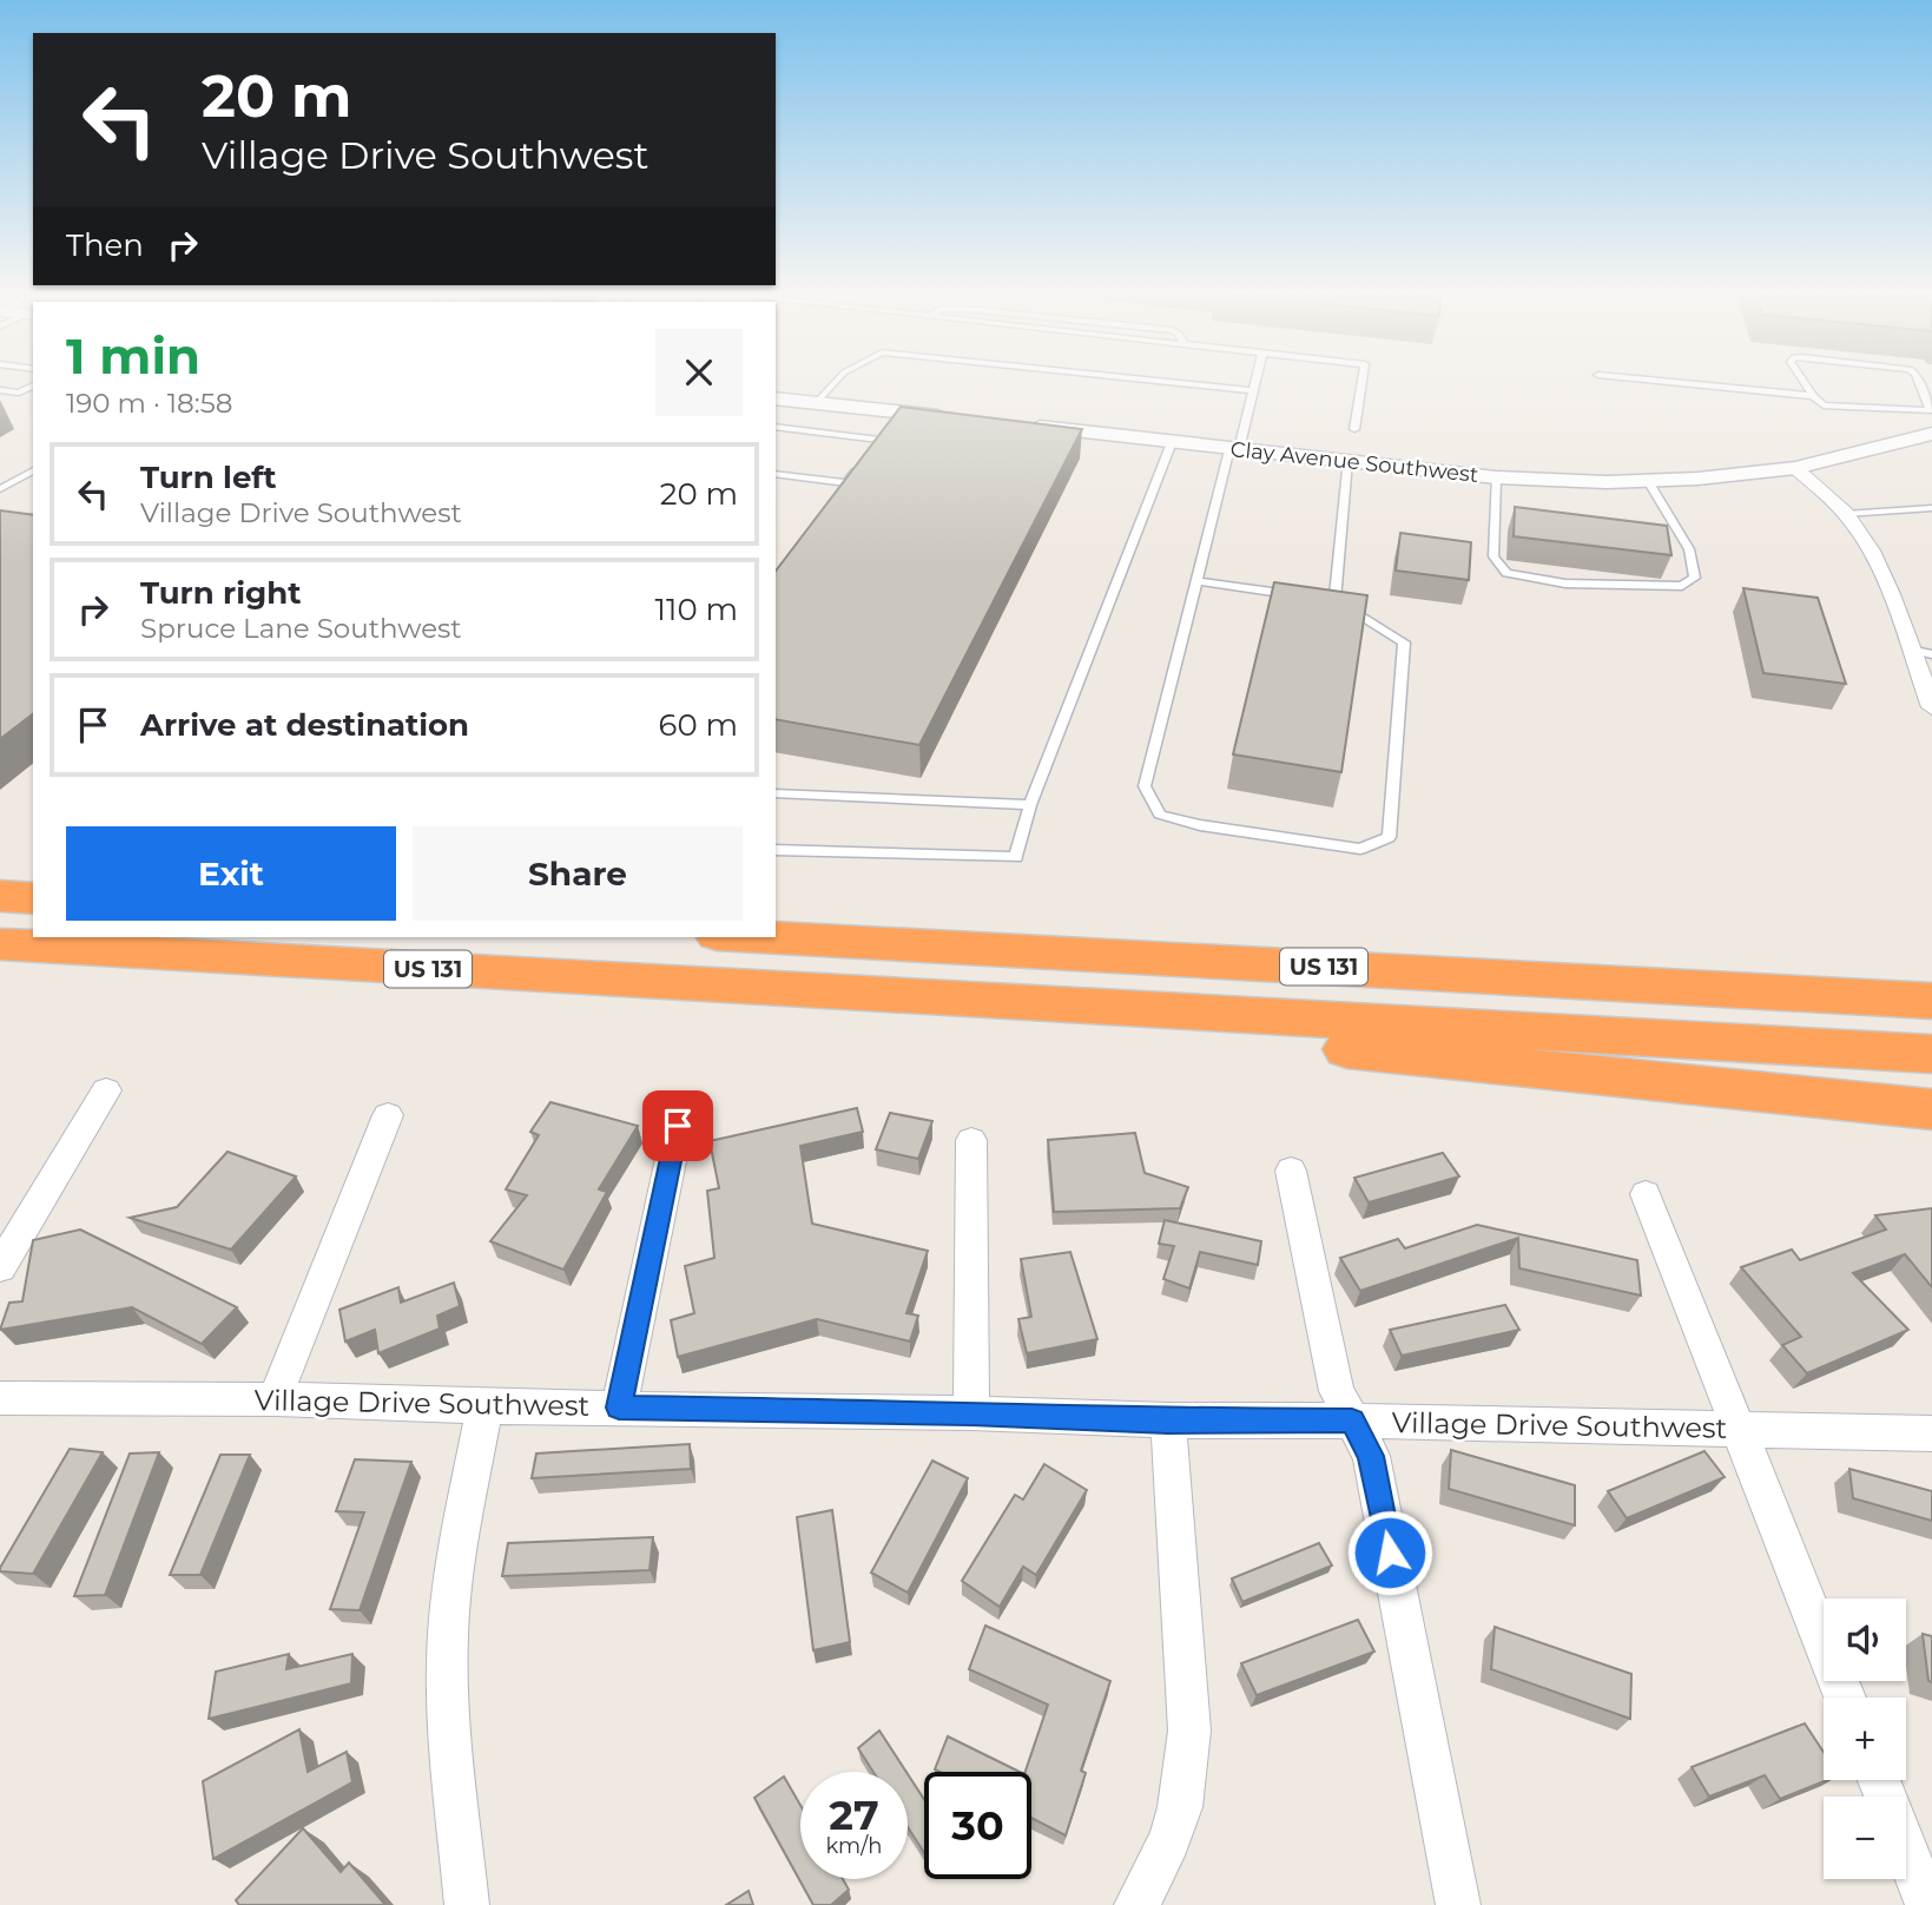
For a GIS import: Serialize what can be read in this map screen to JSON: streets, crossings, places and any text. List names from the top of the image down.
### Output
{
  "streets": {
    "highway": ["US 131"],
    "street": ["Clay Avenue Southwest", "Village Drive Southwest"]
  },
  "page": {
    "turn": ["20 m", "Village Drive Southwest"],
    "then": "Then",
    "heading": ["1 min", "190 m · 18:58"],
    "list": [
      {
        "name": "Turn left",
        "note": "Village Drive Southwest",
        "value": "20 m"
      },
      {
        "name": "Turn right",
        "note": "Spruce Lane Southwest",
        "value": "110 m"
      },
      {
        "name": "Arrive at destination",
        "value": "60 m"
      }
    ],
    "buttons": ["Exit", "Share"],
    "map_buttons": ["+", "−"],
    "speed": "27 km/h",
    "limit": "30"
  }
}
